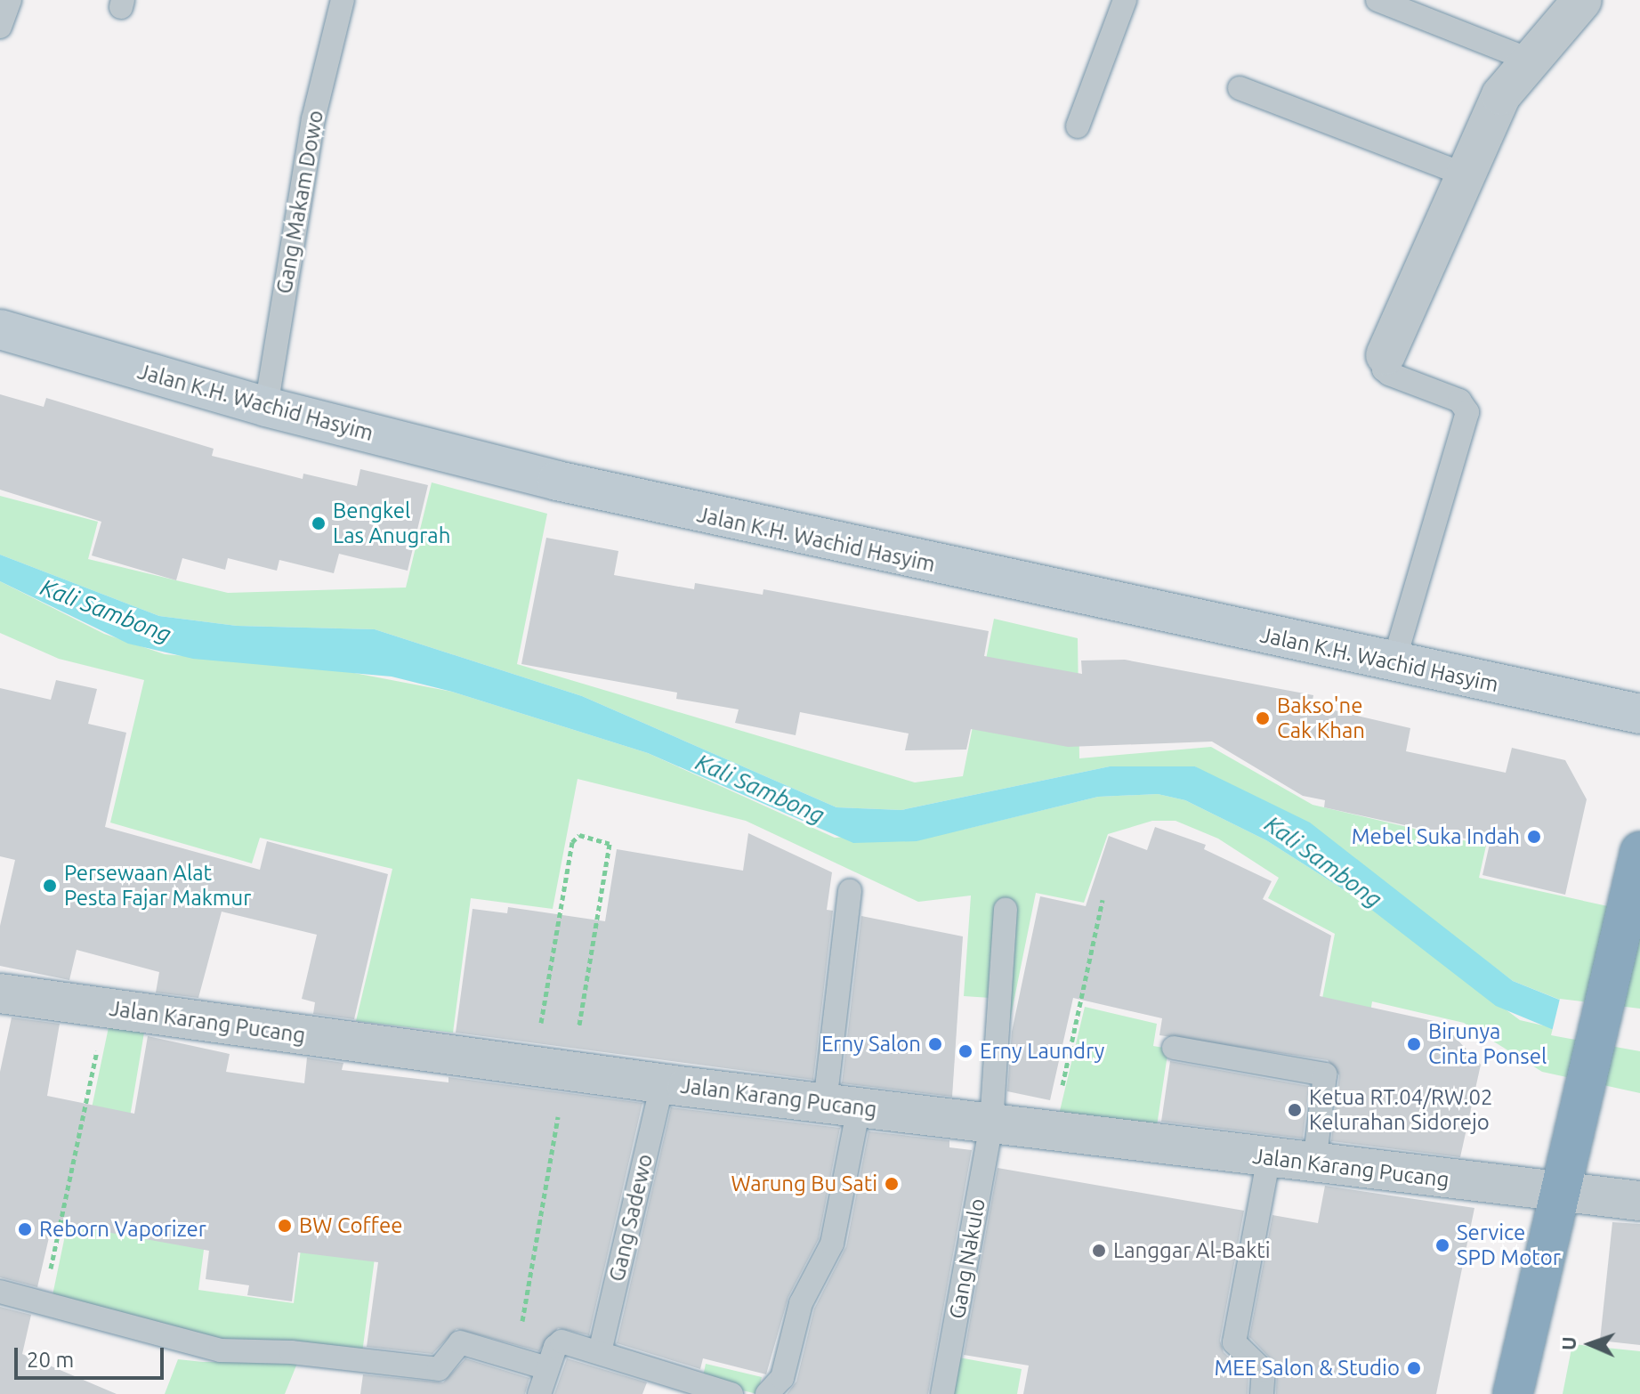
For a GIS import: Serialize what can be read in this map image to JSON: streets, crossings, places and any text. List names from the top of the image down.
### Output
{
  "streets": {
    "street": ["Jalan K.H. Wachid Hasyim", "Jalan Karang Pucang"],
    "lane": ["Gang Makam Dowo", "Gang Sadewo", "Gang Nakulo"]
  },
  "crossings": [
    ["Gang Makam Dowo", "Jalan K.H. Wachid Hasyim"],
    ["Jalan Karang Pucang", "Gang Sadewo"],
    ["Jalan Karang Pucang", "Gang Nakulo"]
  ],
  "water": ["Kali Sambong"],
  "places": [
    "Bengkel Las Anugrah",
    "Bakso'ne Cak Khan",
    "Mebel Suka Indah",
    "Persewaan Alat Pesta Fajar Makmur",
    "Erny Salon",
    "Birunya Cinta Ponsel",
    "Erny Laundry",
    "Ketua RT.04/RW.02 Kelurahan Sidorejo",
    "Warung Bu Sati",
    "BW Coffee",
    "Reborn Vaporizer",
    "Service SPD Motor",
    "Langgar Al-Bakti",
    "MEE Salon & Studio"
  ],
  "scale_bar": "20 m",
  "north": "left"
}
